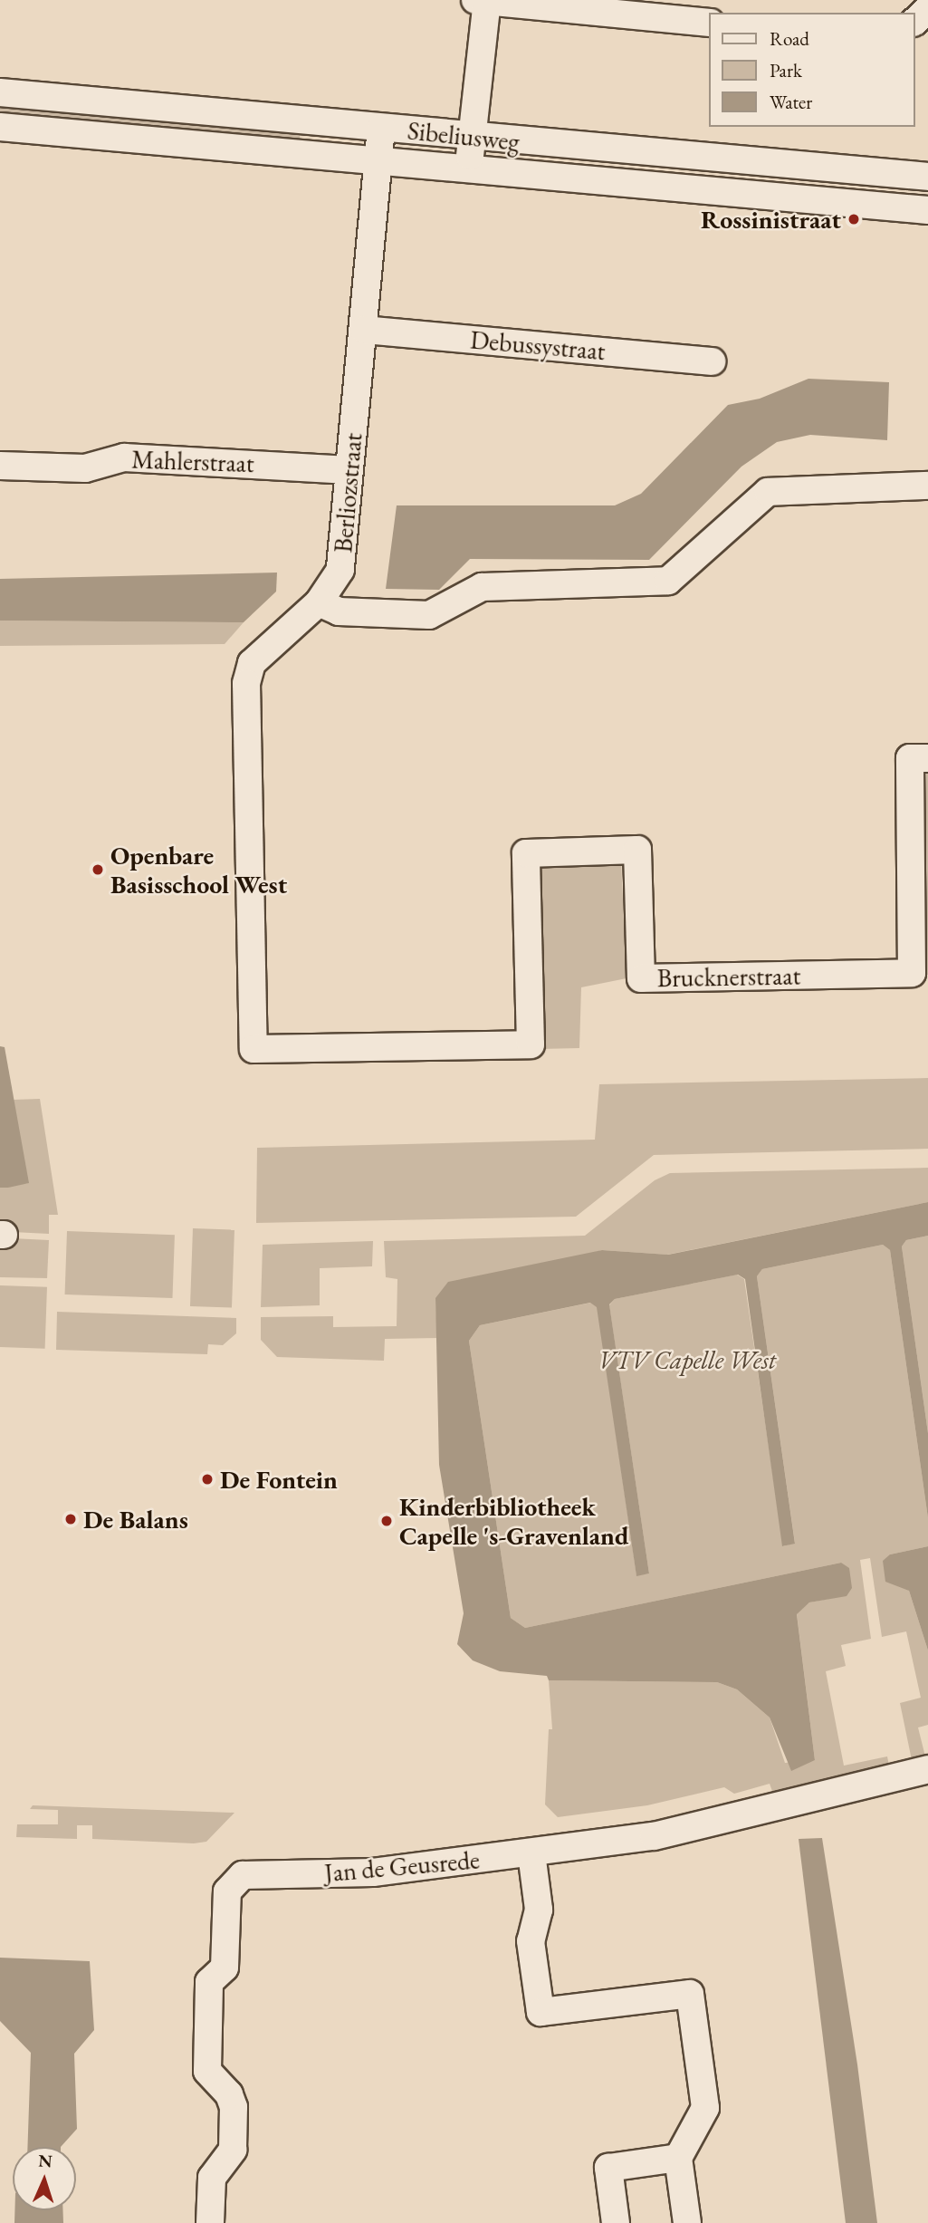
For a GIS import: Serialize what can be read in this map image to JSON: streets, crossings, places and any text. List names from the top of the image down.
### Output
{
  "streets": {
    "street": [
      "Sibeliusweg",
      "Debussystraat",
      "Mahlerstraat",
      "Berliozstraat",
      "Brucknerstraat",
      "Jan de Geusrede"
    ]
  },
  "crossings": [
    ["Sibeliusweg", "Berliozstraat"],
    ["Debussystraat", "Berliozstraat"],
    ["Mahlerstraat", "Berliozstraat"],
    ["Berliozstraat", "Brucknerstraat"]
  ],
  "parks": ["VTV Capelle West"],
  "places": [
    "Rossinistraat",
    "Openbare Basisschool West",
    "De Fontein",
    "De Balans",
    "Kinderbibliotheek Capelle 's-Gravenland"
  ],
  "legend": ["Road", "Park", "Water"],
  "north": "top"
}
